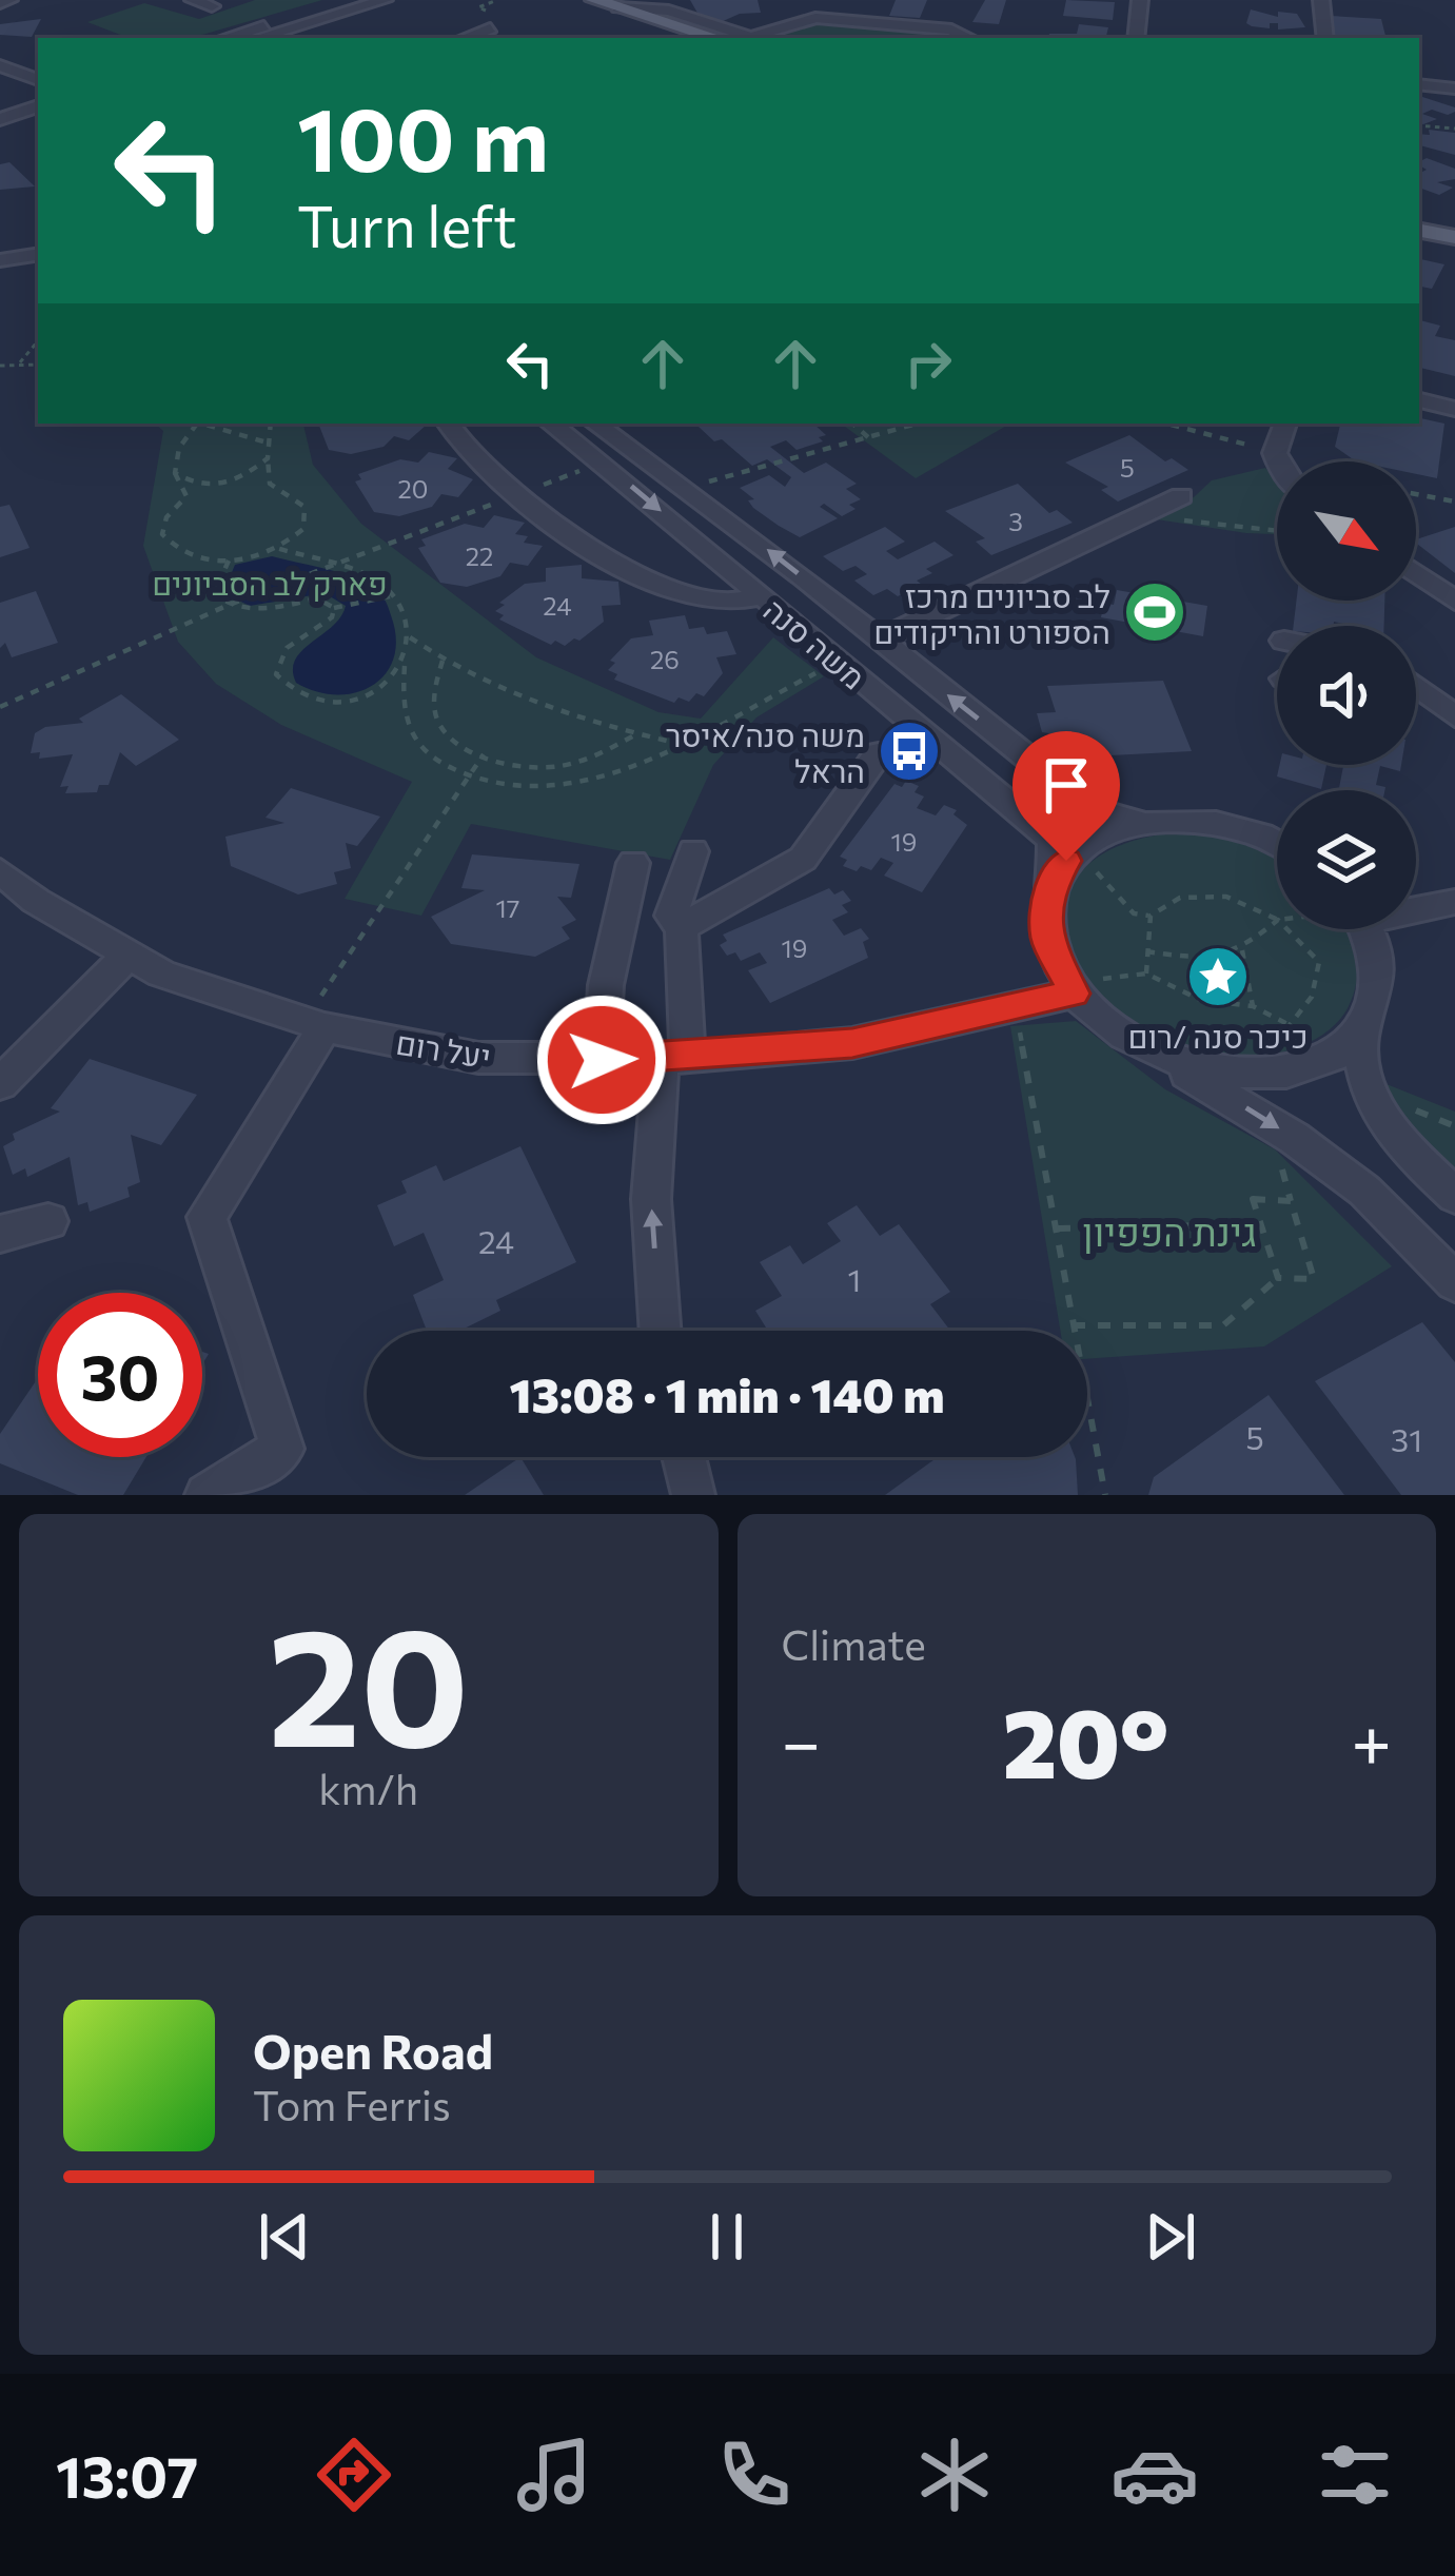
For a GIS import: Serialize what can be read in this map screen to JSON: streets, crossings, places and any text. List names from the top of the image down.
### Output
{
  "streets": {
    "street": ["משה סנה", "יעל רום"]
  },
  "parks": ["פארק לב הסביונים", "גינת הפפיון"],
  "places": {
    "sports": ["לב סביונים מרכז הספורט והריקודים"],
    "bus stop": ["משה סנה/איסר הראל"],
    "place": ["כיכר סנה /רום"]
  },
  "house_numbers": [
    "5",
    "20",
    "3",
    "22",
    "24",
    "26",
    "19",
    "17",
    "19",
    "24",
    "1",
    "5",
    "31"
  ],
  "north": "bottom right",
  "page": {
    "turn": ["100 m", "Turn left"],
    "limit": "30",
    "trip": "13:08 · 1 min · 140 m",
    "tile": [
      ["20", "km/h"],
      "Climate"
    ],
    "heat": ["−", "20°", "+"],
    "song": ["Open Road", "Tom Ferris"],
    "tabs": "13:07"
  }
}
